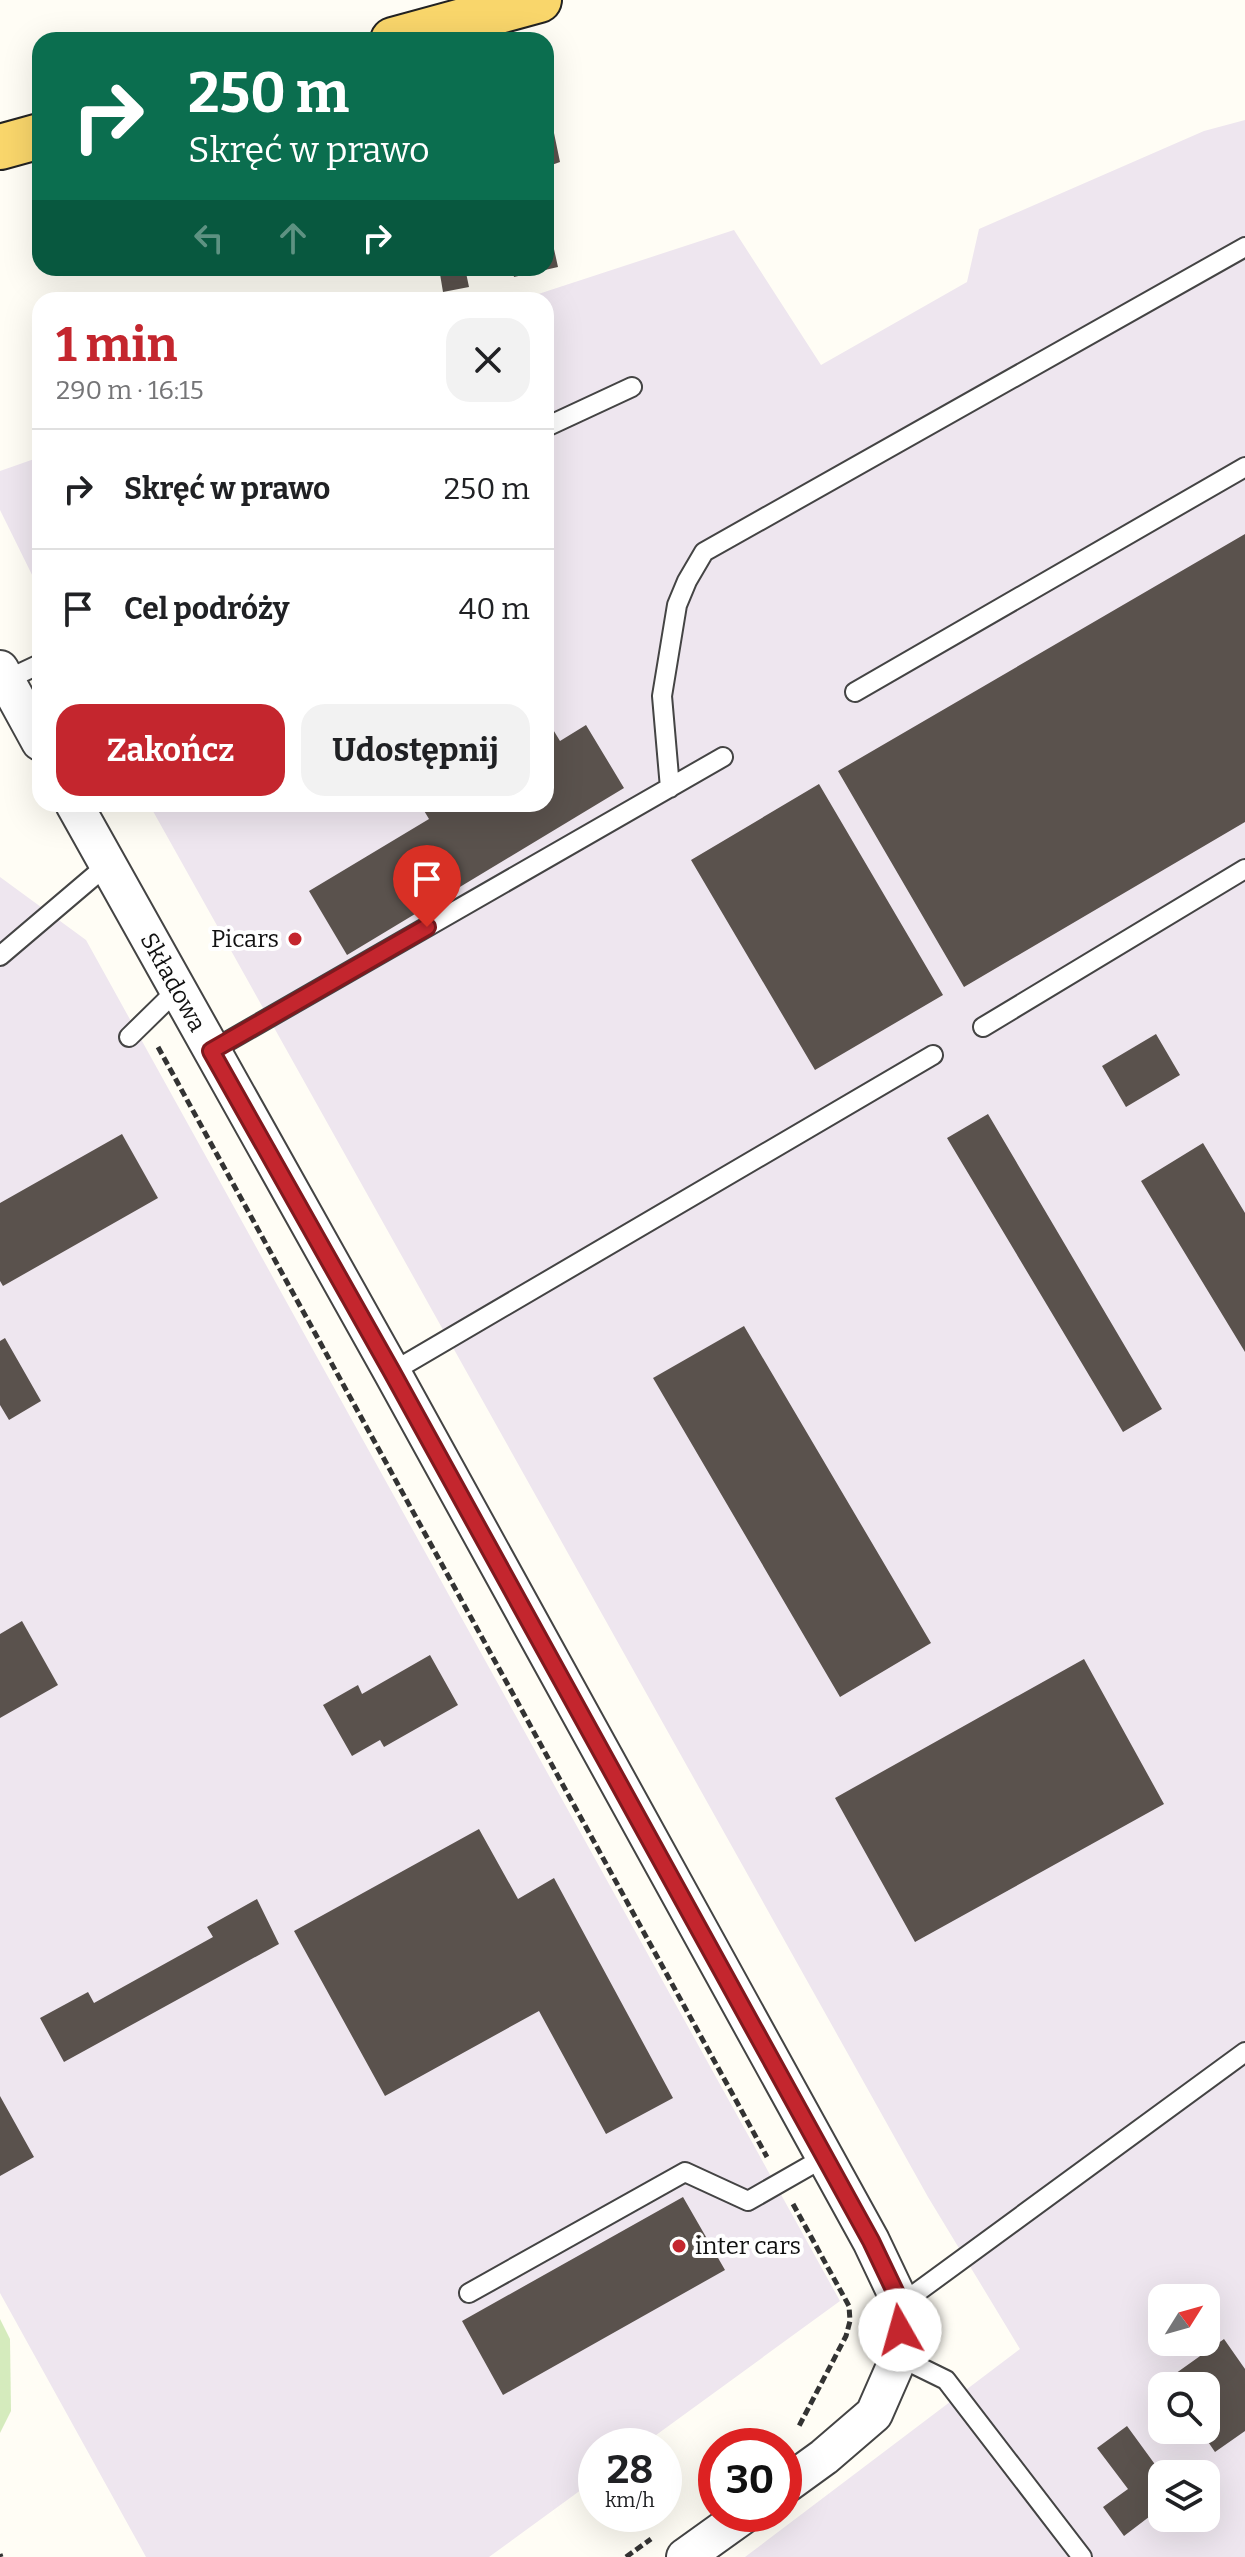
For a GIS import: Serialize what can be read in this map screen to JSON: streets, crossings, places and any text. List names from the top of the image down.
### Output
{
  "streets": {
    "street": ["Składowa"]
  },
  "places": ["Picars", "inter cars"],
  "north": "top right",
  "page": {
    "turn": ["250 m", "Skręć w prawo"],
    "heading": ["1 min", "290 m · 16:15"],
    "list": [
      {
        "name": "Skręć w prawo",
        "value": "250 m"
      },
      {
        "name": "Cel podróży",
        "value": "40 m"
      }
    ],
    "buttons": ["Zakończ", "Udostępnij"],
    "speed": "28 km/h",
    "limit": "30"
  }
}
